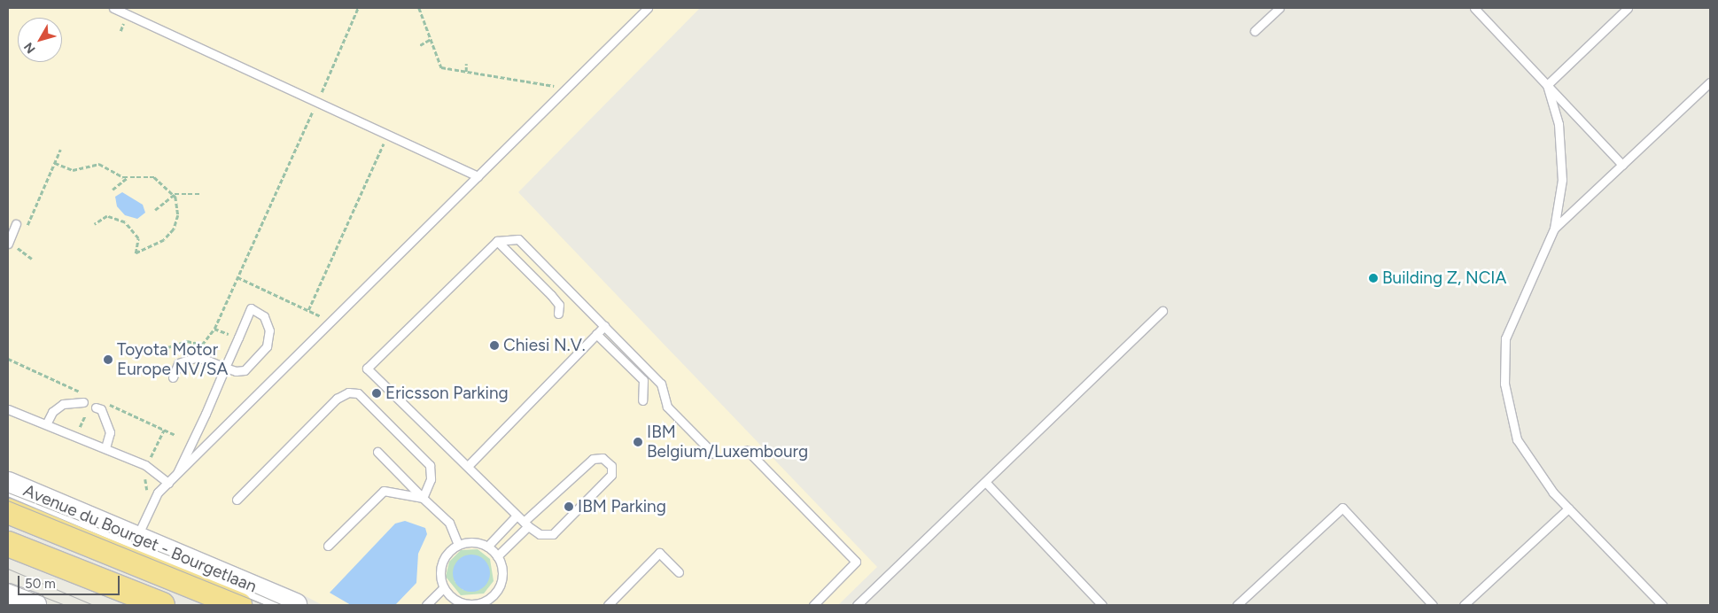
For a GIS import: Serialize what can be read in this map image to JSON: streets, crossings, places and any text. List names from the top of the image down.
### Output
{
  "streets": {
    "street": ["Avenue du Bourget - Bourgetlaan"]
  },
  "places": [
    "Building Z, NCIA",
    "Chiesi N.V.",
    "Toyota Motor Europe NV/SA",
    "Ericsson Parking",
    "IBM Belgium/Luxembourg",
    "IBM Parking"
  ],
  "scale_bar": "50 m",
  "north": "bottom left"
}
